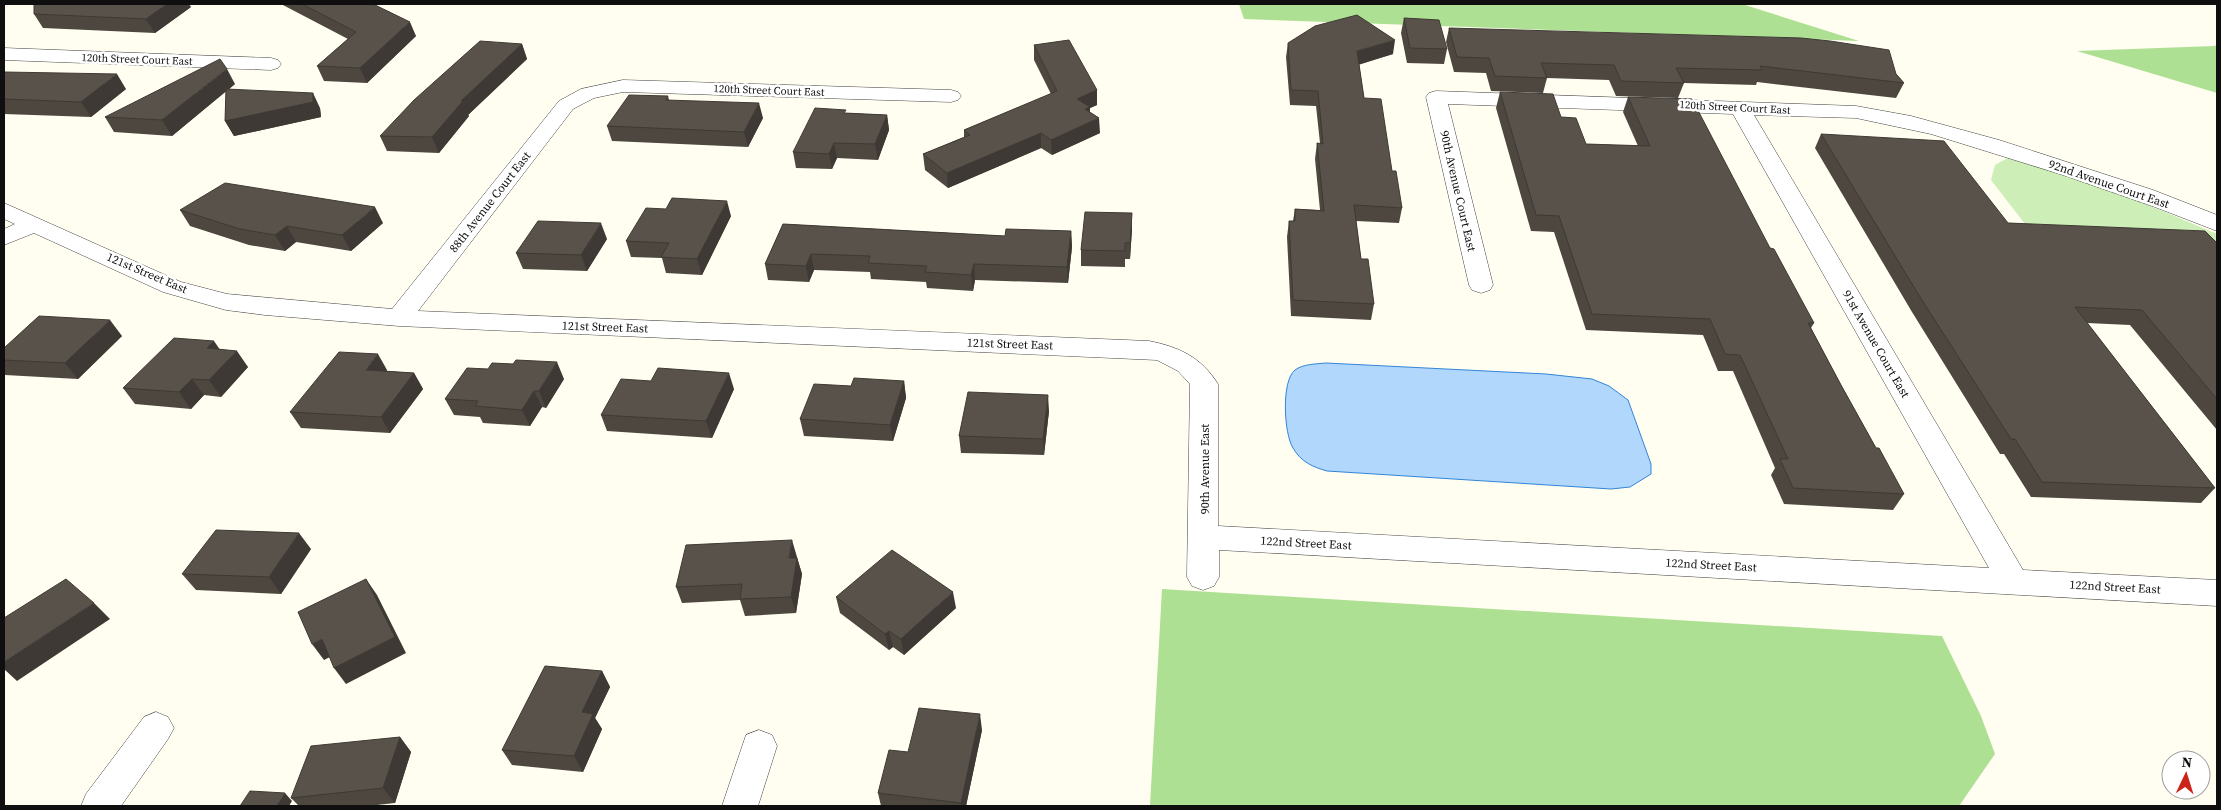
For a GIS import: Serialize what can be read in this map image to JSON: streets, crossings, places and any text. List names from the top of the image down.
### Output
{
  "streets": {
    "street": [
      "120th Street Court East",
      "92nd Avenue Court East",
      "90th Avenue Court East",
      "88th Avenue Court East",
      "121st Street East",
      "91st Avenue Court East",
      "90th Avenue East",
      "122nd Street East"
    ]
  },
  "crossings": [
    ["120th Street Court East", "92nd Avenue Court East"],
    ["120th Street Court East", "90th Avenue Court East"],
    ["120th Street Court East", "88th Avenue Court East"],
    ["120th Street Court East", "91st Avenue Court East"],
    ["88th Avenue Court East", "121st Street East"],
    ["121st Street East", "90th Avenue East"],
    ["91st Avenue Court East", "122nd Street East"],
    ["90th Avenue East", "122nd Street East"]
  ],
  "north": "top"
}
